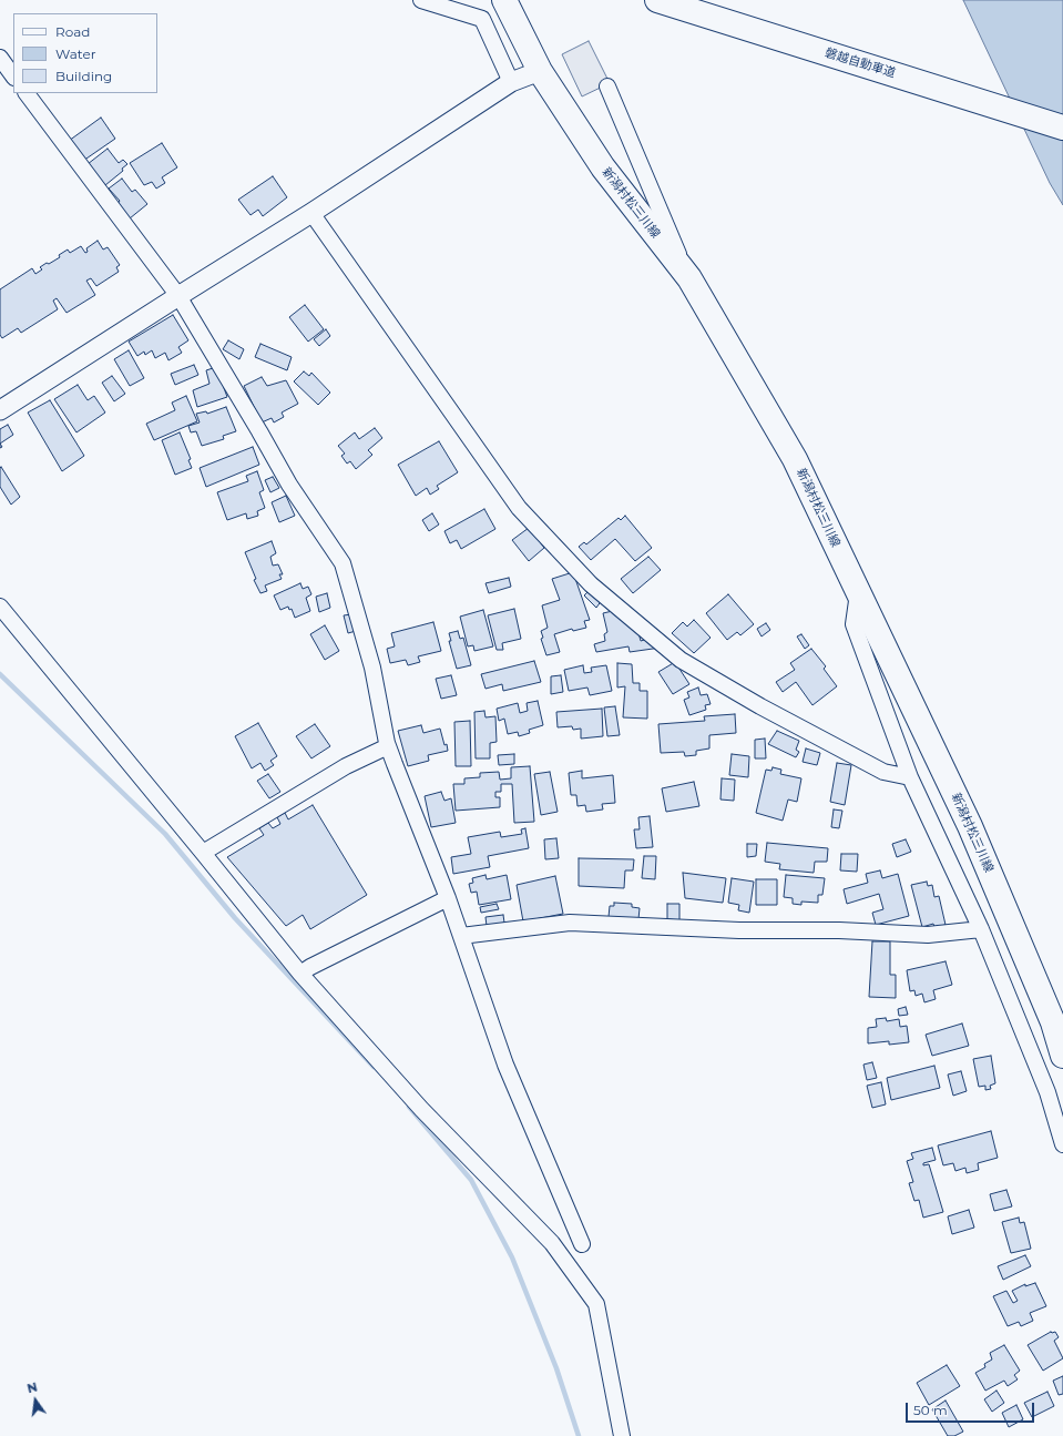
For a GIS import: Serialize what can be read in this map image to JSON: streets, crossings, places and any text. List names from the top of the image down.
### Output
{
  "streets": {
    "main road": ["磐越自動車道", "新潟村松三川線"]
  },
  "legend": ["Road", "Water", "Building"],
  "scale_bar": "50 m",
  "north": "top"
}
